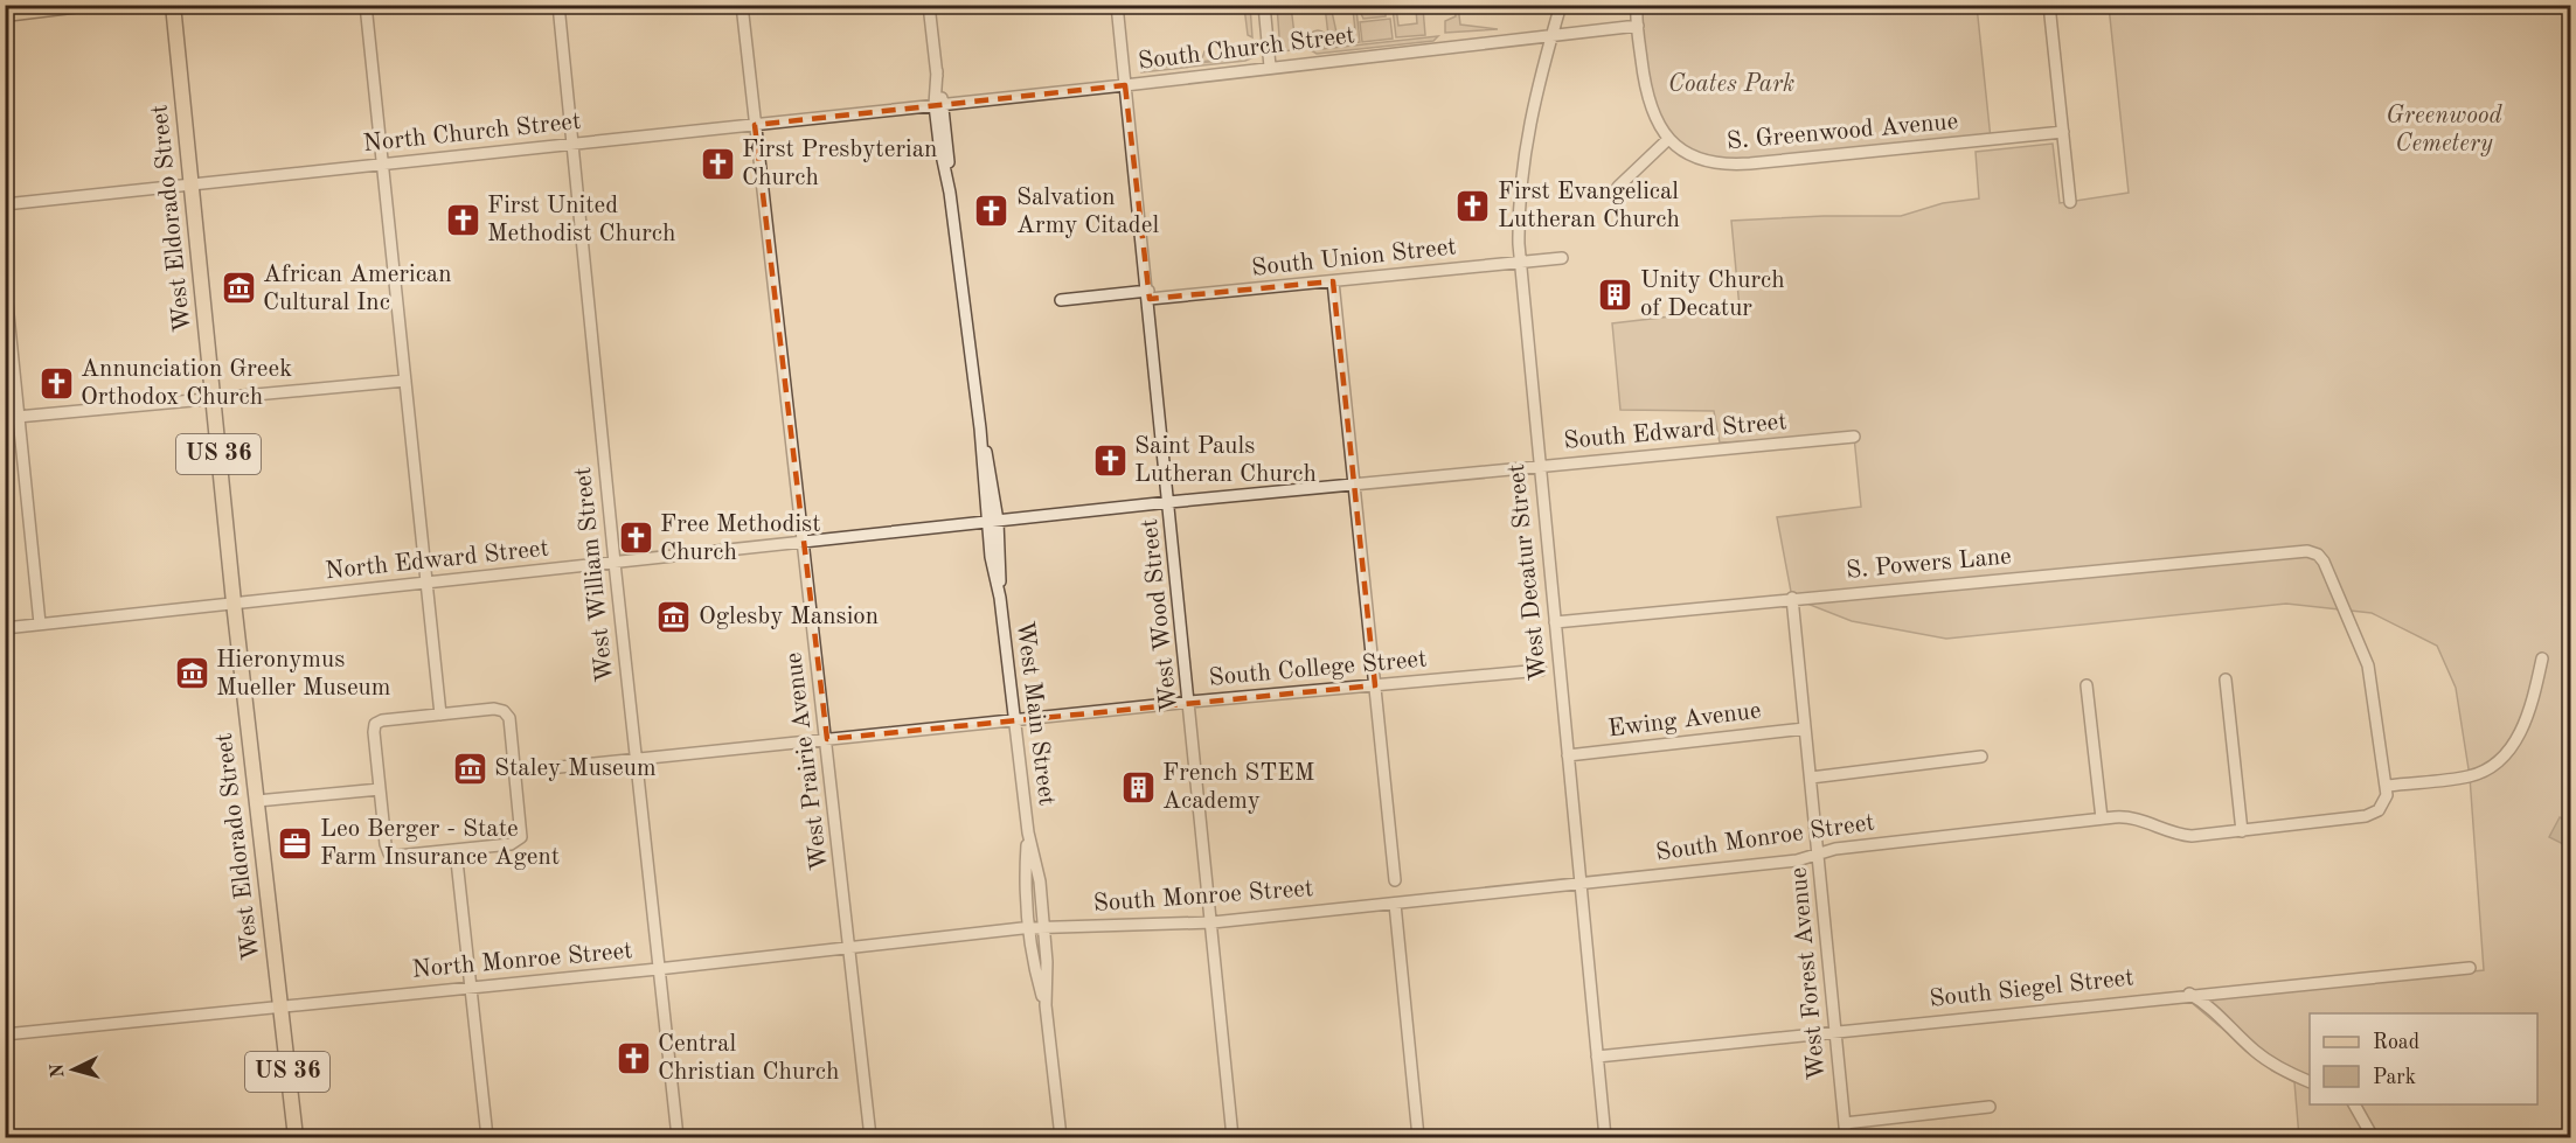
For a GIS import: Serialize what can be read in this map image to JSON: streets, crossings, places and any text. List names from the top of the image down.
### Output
{
  "streets": {
    "main road": ["West Eldorado Street", "US 36"],
    "street": [
      "South Church Street",
      "S. Greenwood Avenue",
      "North Church Street",
      "South Union Street",
      "South Edward Street",
      "North Edward Street",
      "S. Powers Lane",
      "West Decatur Street",
      "West William Street",
      "West Wood Street",
      "South College Street",
      "West Main Street",
      "Ewing Avenue",
      "West Prairie Avenue",
      "South Monroe Street",
      "North Monroe Street",
      "West Forest Avenue",
      "South Siegel Street"
    ]
  },
  "crossings": [
    ["South Church Street", "North Church Street"],
    ["South Church Street", "West Decatur Street"],
    ["South Church Street", "West Wood Street"],
    ["South Church Street", "West Main Street"],
    ["North Church Street", "West Eldorado Street"],
    ["North Church Street", "West William Street"],
    ["North Church Street", "West Main Street"],
    ["North Church Street", "West Prairie Avenue"],
    ["West Eldorado Street", "North Edward Street"],
    ["West Eldorado Street", "North Monroe Street"],
    ["South Union Street", "West Decatur Street"],
    ["South Union Street", "West Wood Street"],
    ["South Edward Street", "North Edward Street"],
    ["South Edward Street", "West Decatur Street"],
    ["South Edward Street", "West Wood Street"],
    ["South Edward Street", "West Main Street"],
    ["North Edward Street", "West William Street"],
    ["North Edward Street", "West Main Street"],
    ["North Edward Street", "West Prairie Avenue"],
    ["S. Powers Lane", "West Decatur Street"],
    ["S. Powers Lane", "South Monroe Street"],
    ["S. Powers Lane", "West Forest Avenue"],
    ["West Decatur Street", "Ewing Avenue"],
    ["West Decatur Street", "South Monroe Street"],
    ["West Decatur Street", "South Siegel Street"],
    ["West William Street", "South College Street"],
    ["West William Street", "North Monroe Street"],
    ["West Wood Street", "South College Street"],
    ["West Wood Street", "South Monroe Street"],
    ["South College Street", "West Main Street"],
    ["South College Street", "West Prairie Avenue"],
    ["West Main Street", "South Monroe Street"],
    ["West Main Street", "North Monroe Street"],
    ["Ewing Avenue", "West Forest Avenue"],
    ["West Prairie Avenue", "North Monroe Street"],
    ["South Monroe Street", "North Monroe Street"],
    ["South Monroe Street", "West Forest Avenue"],
    ["West Forest Avenue", "South Siegel Street"]
  ],
  "parks": ["Coates Park", "Greenwood Cemetery"],
  "places": {
    "church": [
      "First Presbyterian Church",
      "First Evangelical Lutheran Church",
      "Salvation Army Citadel",
      "First United Methodist Church",
      "Annunciation Greek Orthodox Church",
      "Saint Pauls Lutheran Church",
      "Free Methodist Church",
      "Central Christian Church"
    ],
    "museum": [
      "African American Cultural Inc",
      "Oglesby Mansion",
      "Hieronymus Mueller Museum",
      "Staley Museum"
    ],
    "building": ["Unity Church of Decatur", "French STEM Academy"],
    "office": ["Leo Berger - State Farm Insurance Agent"]
  },
  "legend": ["Road", "Park"],
  "north": "left"
}
